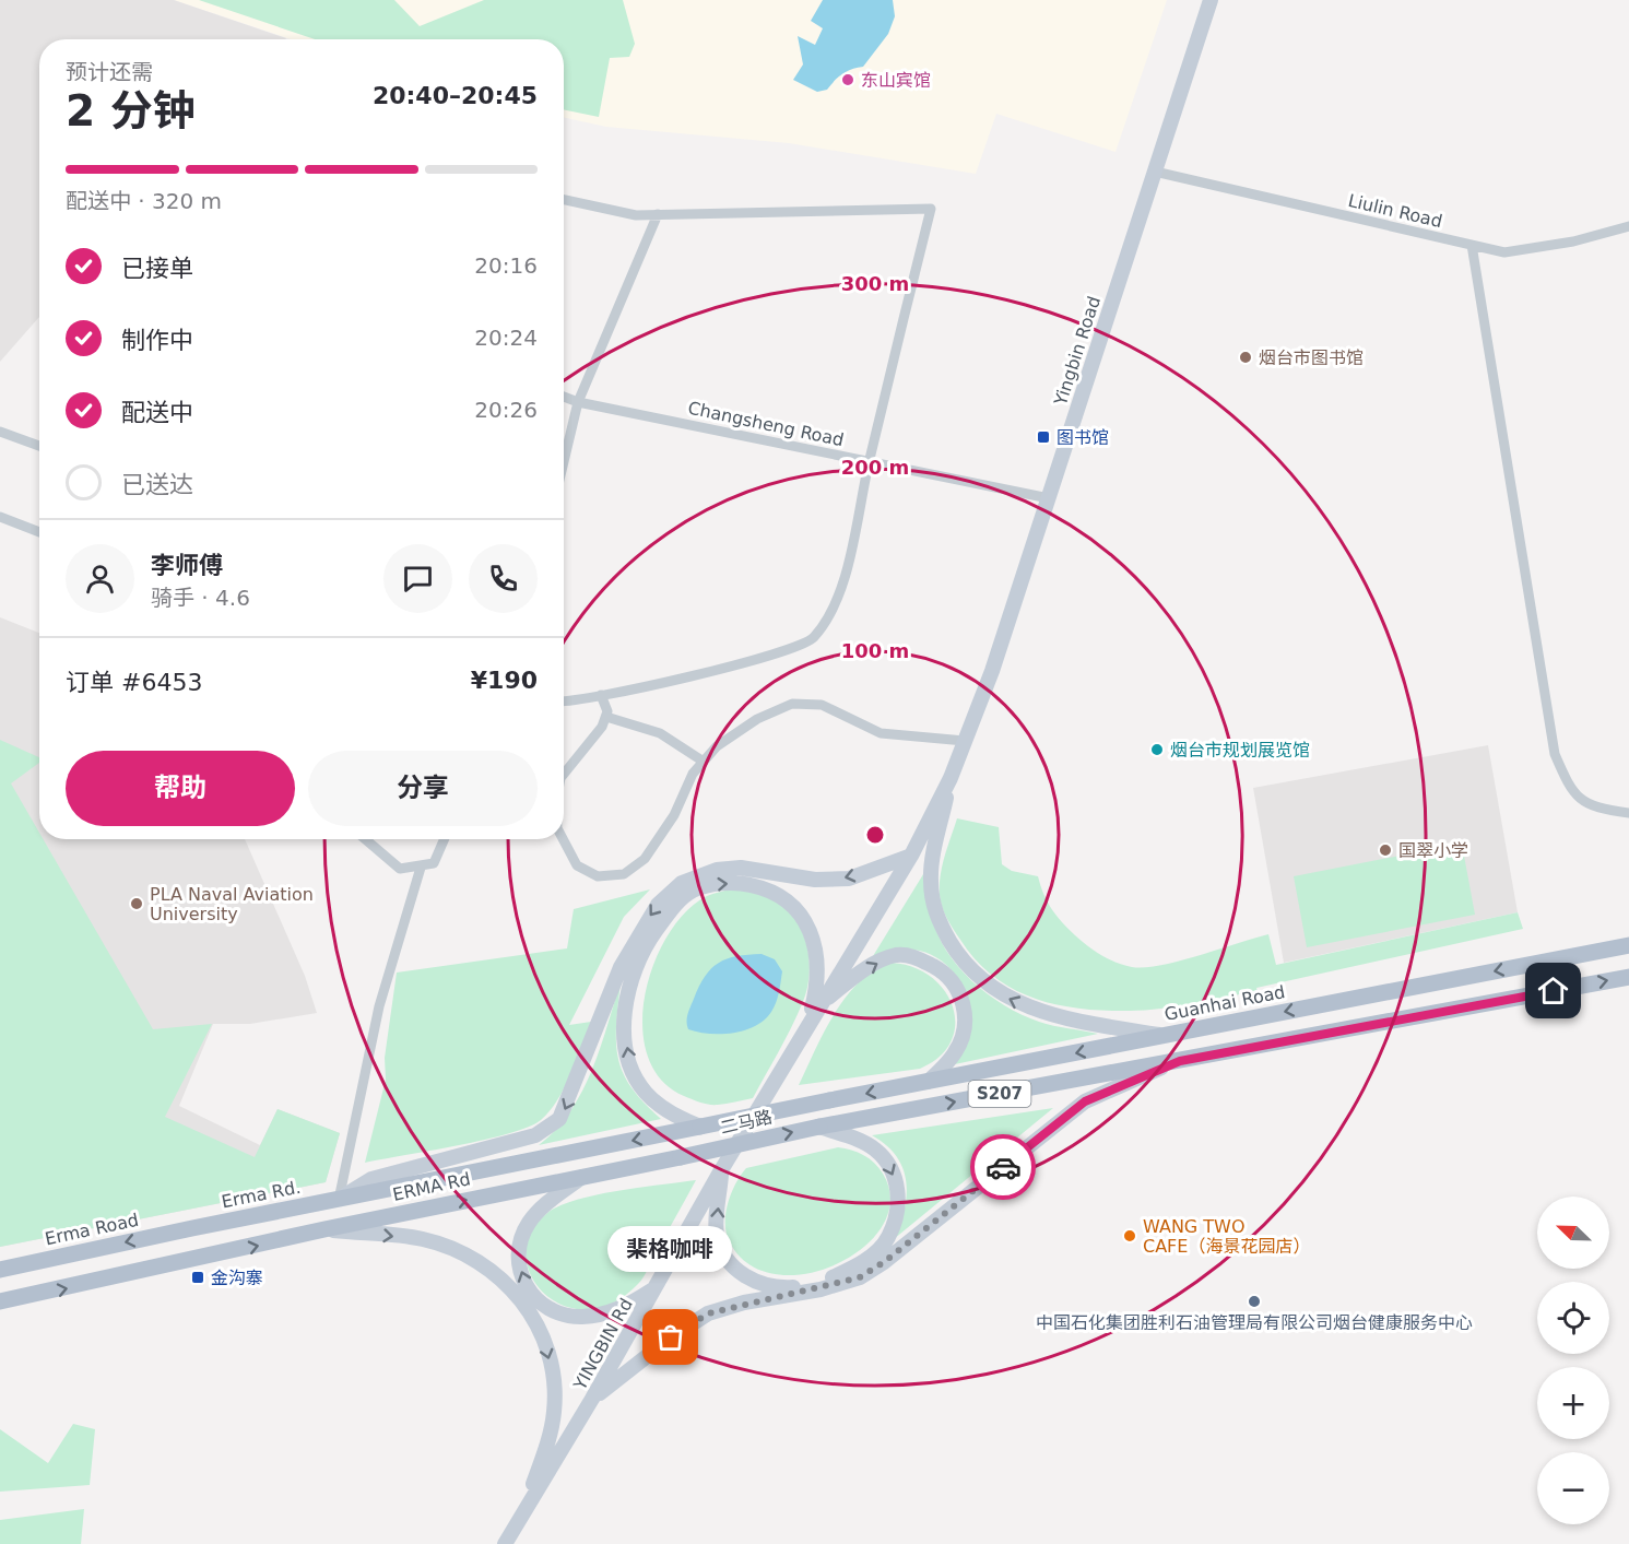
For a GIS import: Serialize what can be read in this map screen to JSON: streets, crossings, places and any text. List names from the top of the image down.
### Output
{
  "streets": {
    "main road": [
      "Yingbin Road",
      "Guanhai Road",
      "S207",
      "二马路",
      "ERMA Rd",
      "Erma Road",
      "YINGBIN Rd"
    ],
    "street": ["Liulin Road", "Changsheng Road"]
  },
  "crossings": [
    ["Liulin Road", "Yingbin Road"],
    ["Yingbin Road", "Changsheng Road"],
    ["Yingbin Road", "YINGBIN Rd"],
    ["Guanhai Road", "二马路"],
    ["S207", "二马路"],
    ["二马路", "ERMA Rd"],
    ["ERMA Rd", "Erma Road"]
  ],
  "places": {
    "other": [
      "东山宾馆",
      "烟台市图书馆",
      "烟台市规划展览馆",
      "国翠小学",
      "PLA Naval Aviation University",
      "WANG TWO CAFE（海景花园店）",
      "中国石化集团胜利石油管理局有限公司烟台健康服务中心",
      "棐格咖啡"
    ],
    "transit": ["图书馆", "金沟寨"]
  },
  "north": "top left",
  "page": {
    "heading": ["2 分钟", "预计还需", "20:40–20:45"],
    "panel": [
      "李师傅",
      "骑手 · 4.6",
      "订单 #6453",
      "¥190"
    ],
    "bar": "配送中 · 320 m",
    "list": [
      ["已接单", "20:16"],
      ["制作中", "20:24"],
      ["配送中", "20:26"],
      "已送达"
    ],
    "buttons": ["帮助", "分享"],
    "map_buttons": ["+", "−"],
    "bubble": "棐格咖啡"
  },
  "rings": ["300 m", "200 m", "100 m"]
}
